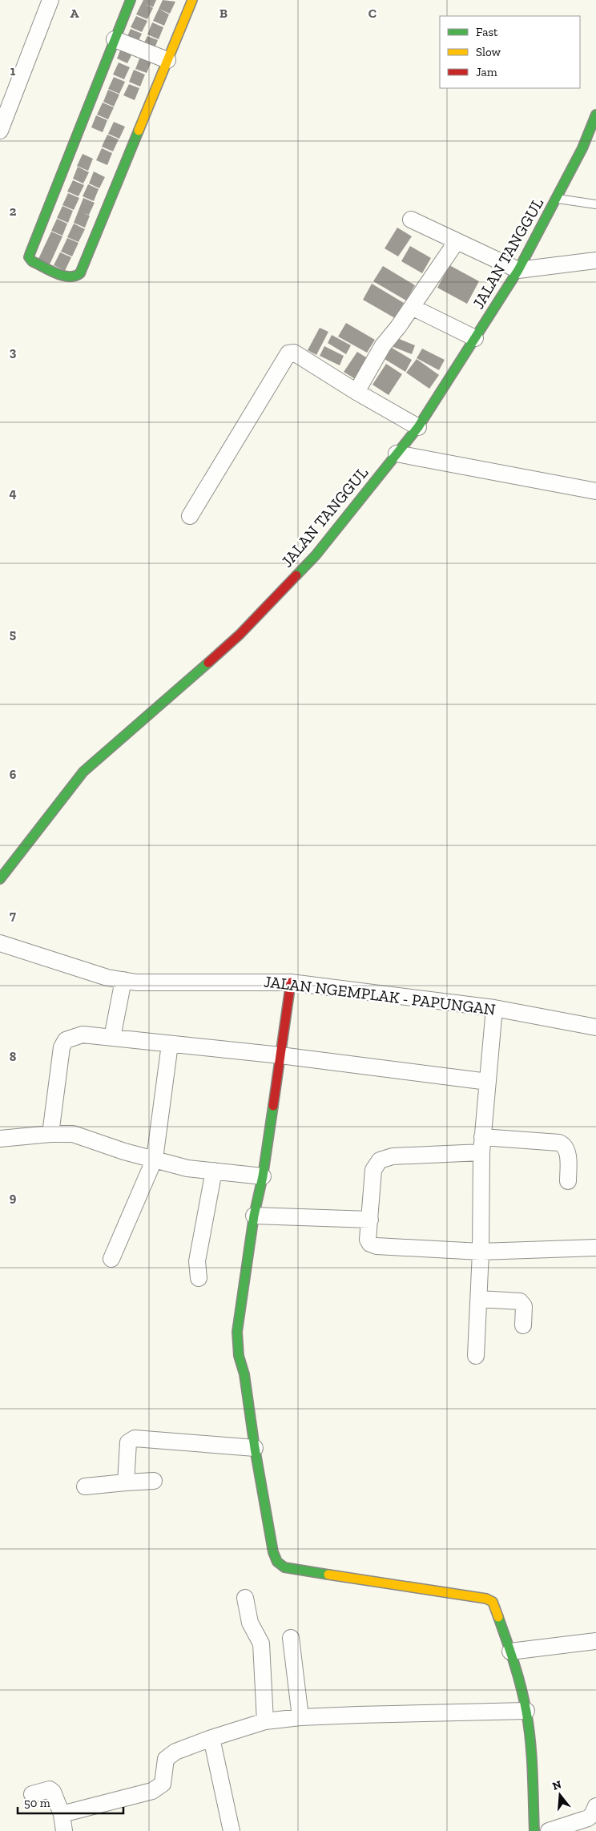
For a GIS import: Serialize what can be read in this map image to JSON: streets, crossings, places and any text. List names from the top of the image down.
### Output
{
  "streets": {
    "street": ["JALAN TANGGUL", "JALAN NGEMPLAK - PAPUNGAN"]
  },
  "legend": ["Fast", "Slow", "Jam"],
  "scale_bar": "50 m",
  "north": "top",
  "grid": {
    "columns": ["A", "B", "C"],
    "rows": [
      "1",
      "2",
      "3",
      "4",
      "5",
      "6",
      "7",
      "8",
      "9"
    ]
  }
}
